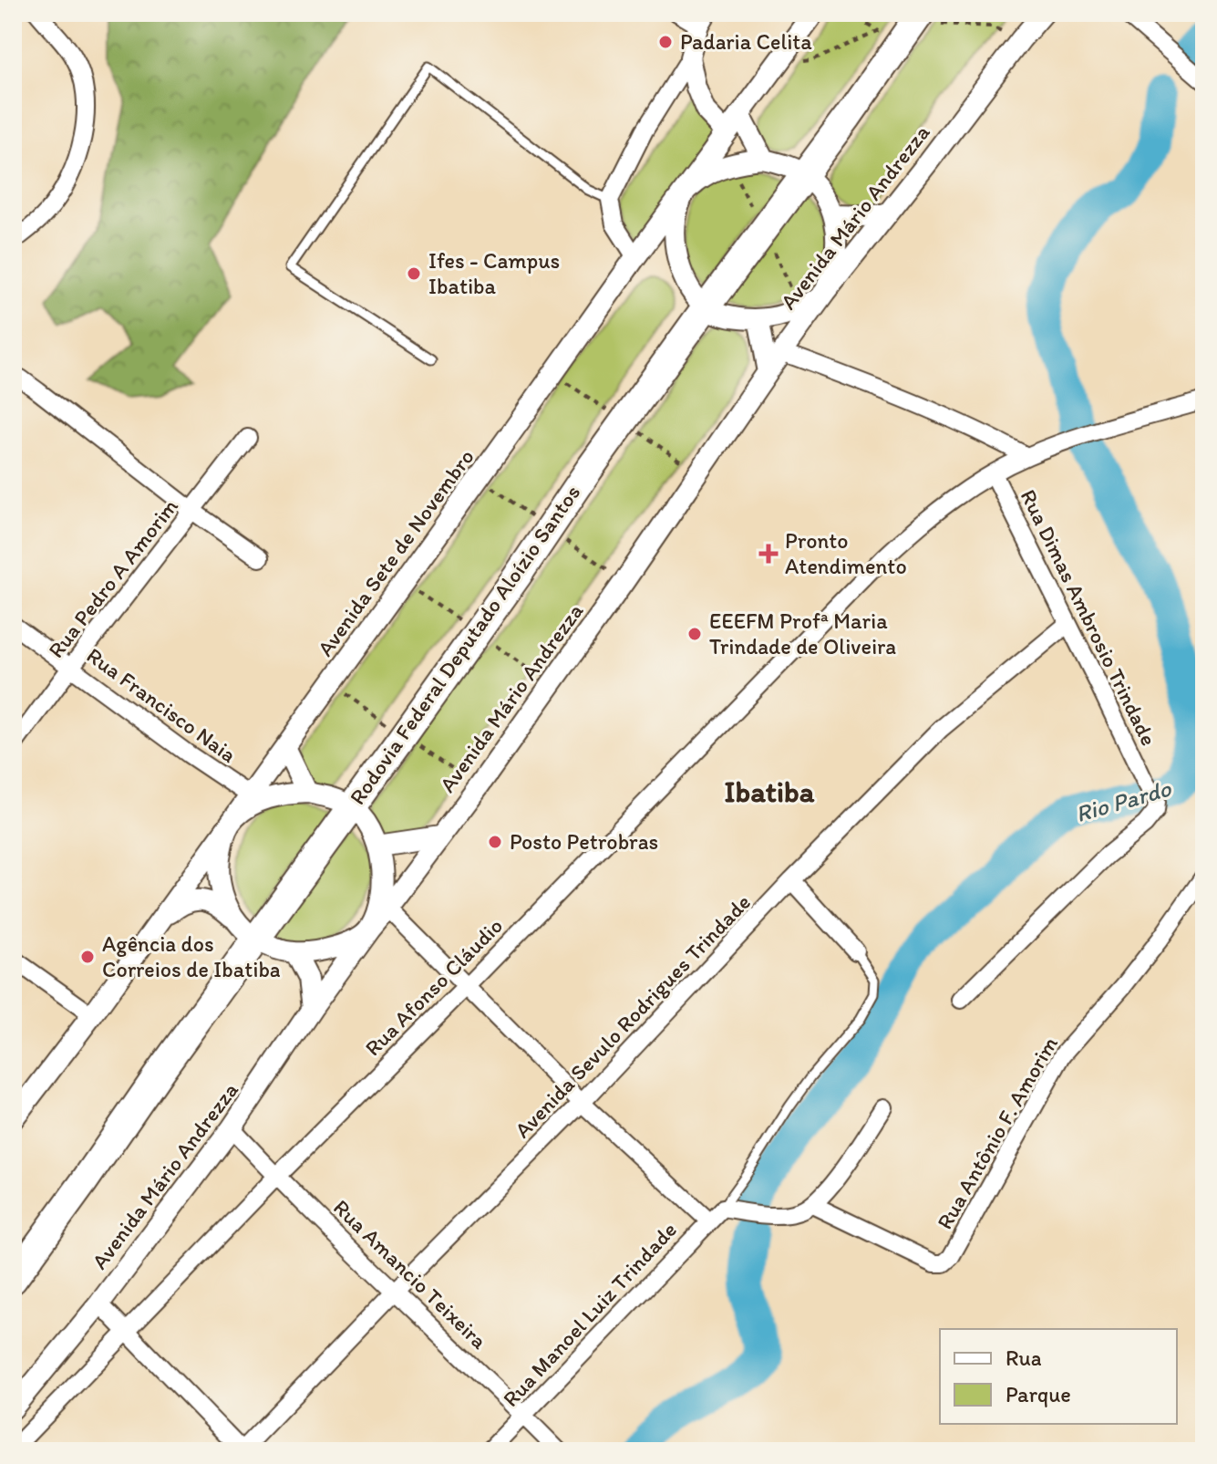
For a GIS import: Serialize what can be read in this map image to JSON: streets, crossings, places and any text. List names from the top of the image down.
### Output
{
  "streets": {
    "highway": ["Rodovia Federal Deputado Aloízio Santos"],
    "street": [
      "Avenida Mário Andrezza",
      "Avenida Sete de Novembro",
      "Rua Pedro A Amorim",
      "Rua Dimas Ambrosio Trindade",
      "Rua Francisco Naia",
      "Rua Afonso Cláudio",
      "Avenida Sevulo Rodrigues Trindade",
      "Rua Antônio F. Amorim",
      "Rua Amancio Teixeira",
      "Rua Manoel Luiz Trindade"
    ]
  },
  "crossings": [
    ["Avenida Mário Andrezza", "Rua Amancio Teixeira"],
    ["Avenida Sete de Novembro", "Rua Francisco Naia"],
    ["Rua Pedro A Amorim", "Rua Francisco Naia"],
    ["Rua Dimas Ambrosio Trindade", "Rua Afonso Cláudio"],
    ["Rua Dimas Ambrosio Trindade", "Avenida Sevulo Rodrigues Trindade"],
    ["Rua Afonso Cláudio", "Rua Amancio Teixeira"],
    ["Avenida Sevulo Rodrigues Trindade", "Rua Amancio Teixeira"],
    ["Rua Amancio Teixeira", "Rua Manoel Luiz Trindade"]
  ],
  "districts": ["Ibatiba"],
  "water": ["Rio Pardo"],
  "places": {
    "other": [
      "Padaria Celita",
      "Ifes - Campus Ibatiba",
      "EEEFM Profª Maria Trindade de Oliveira",
      "Posto Petrobras",
      "Agência dos Correios de Ibatiba"
    ],
    "health": ["Pronto Atendimento"]
  },
  "legend": ["Rua", "Parque"]
}
